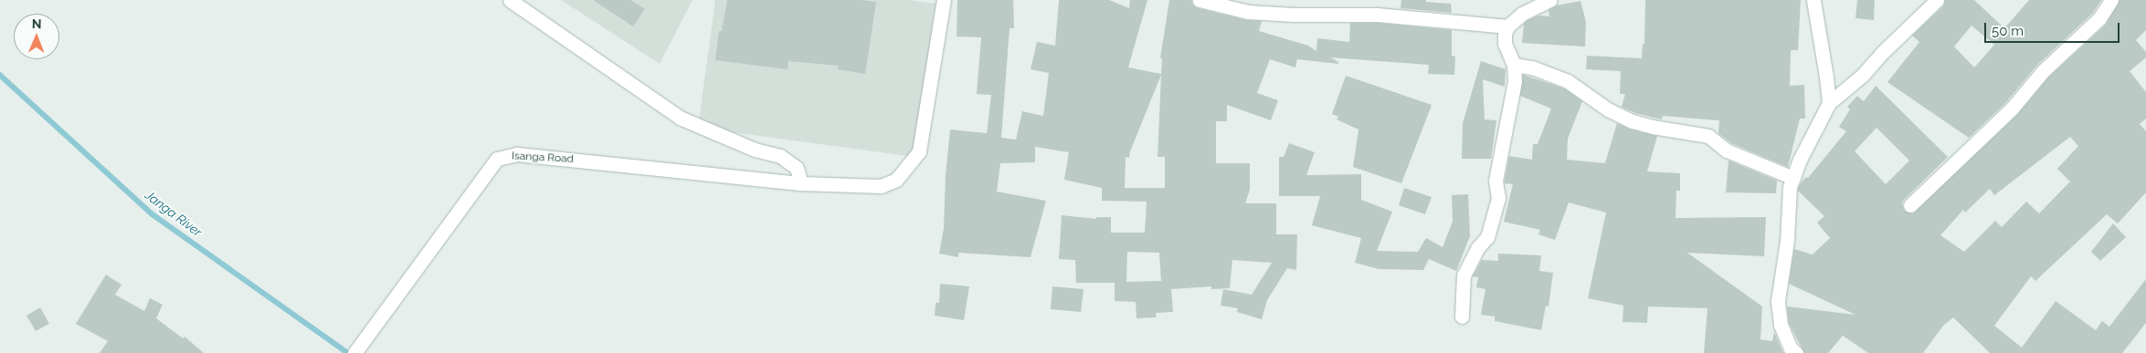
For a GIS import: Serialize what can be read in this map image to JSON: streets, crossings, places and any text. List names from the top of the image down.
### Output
{
  "streets": {
    "street": ["Isanga Road"]
  },
  "water": ["Janga River"],
  "scale_bar": "50 m",
  "north": "top"
}
